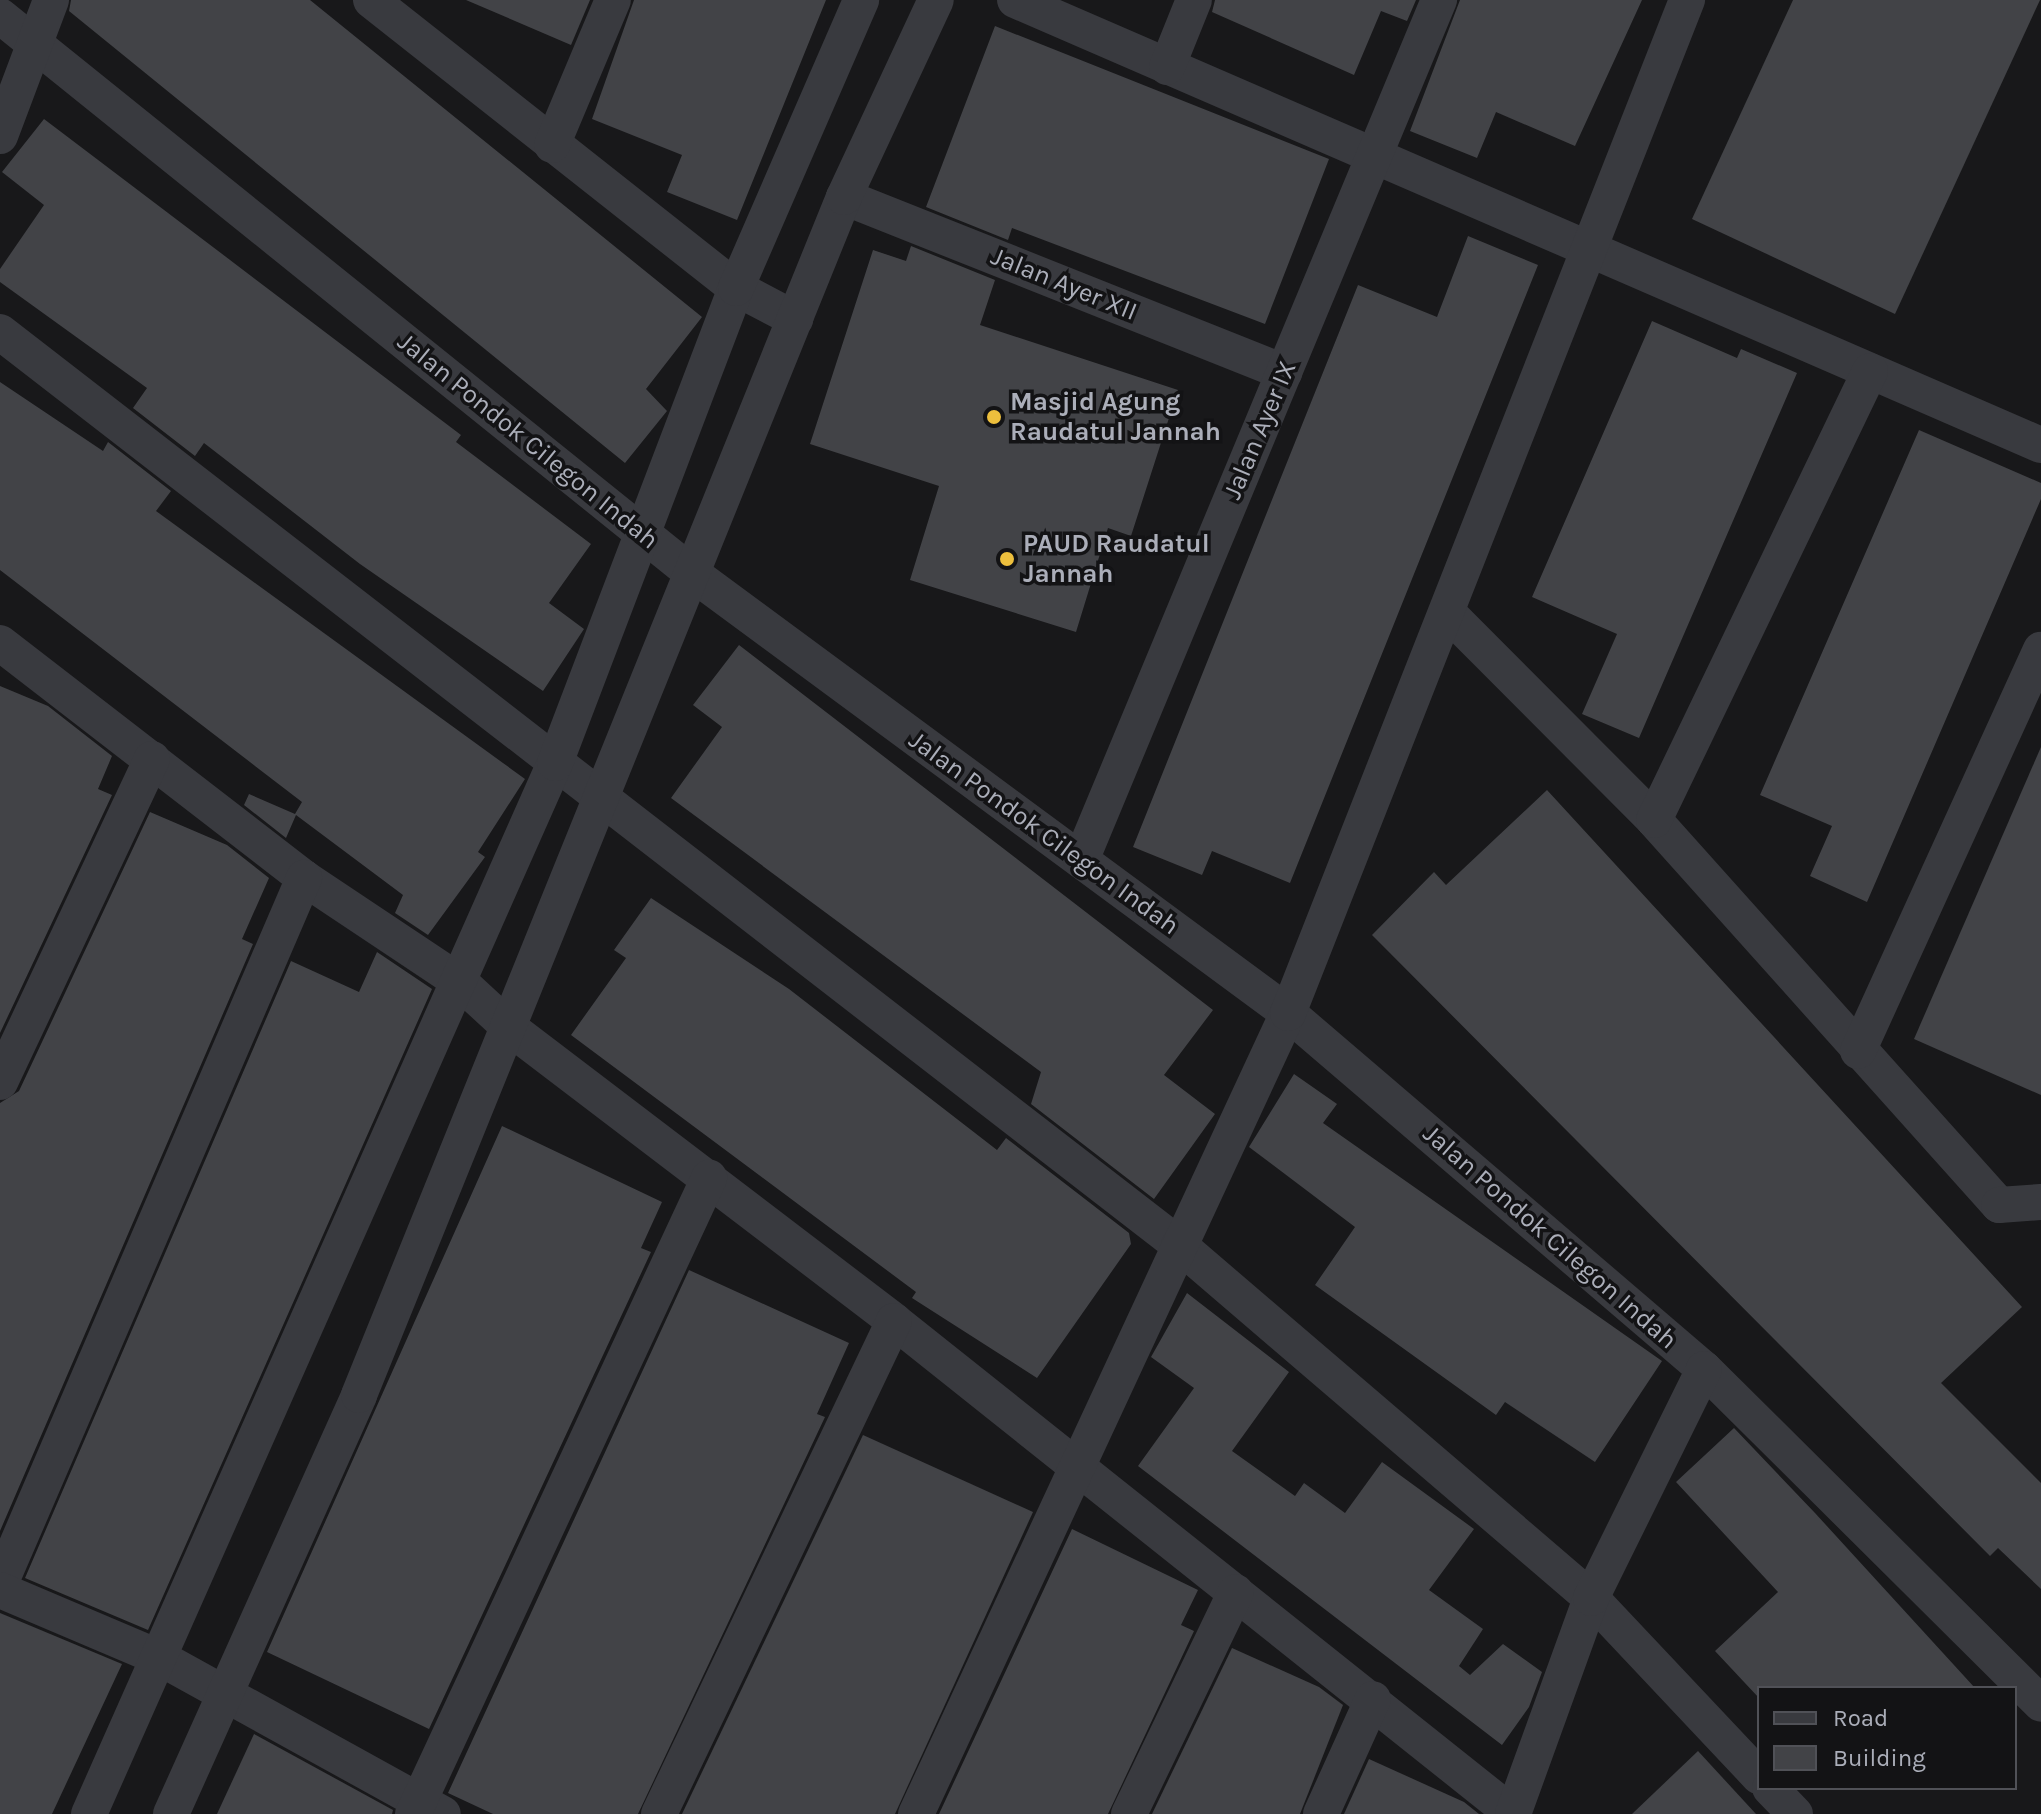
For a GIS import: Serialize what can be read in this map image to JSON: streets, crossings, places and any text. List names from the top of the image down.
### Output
{
  "streets": {
    "street": ["Jalan Ayer XII", "Jalan Ayer IX", "Jalan Pondok Cilegon Indah"]
  },
  "crossings": [
    ["Jalan Ayer XII", "Jalan Ayer IX"],
    ["Jalan Ayer IX", "Jalan Pondok Cilegon Indah"]
  ],
  "places": ["Masjid Agung Raudatul Jannah", "PAUD Raudatul Jannah"],
  "legend": ["Road", "Building"]
}
